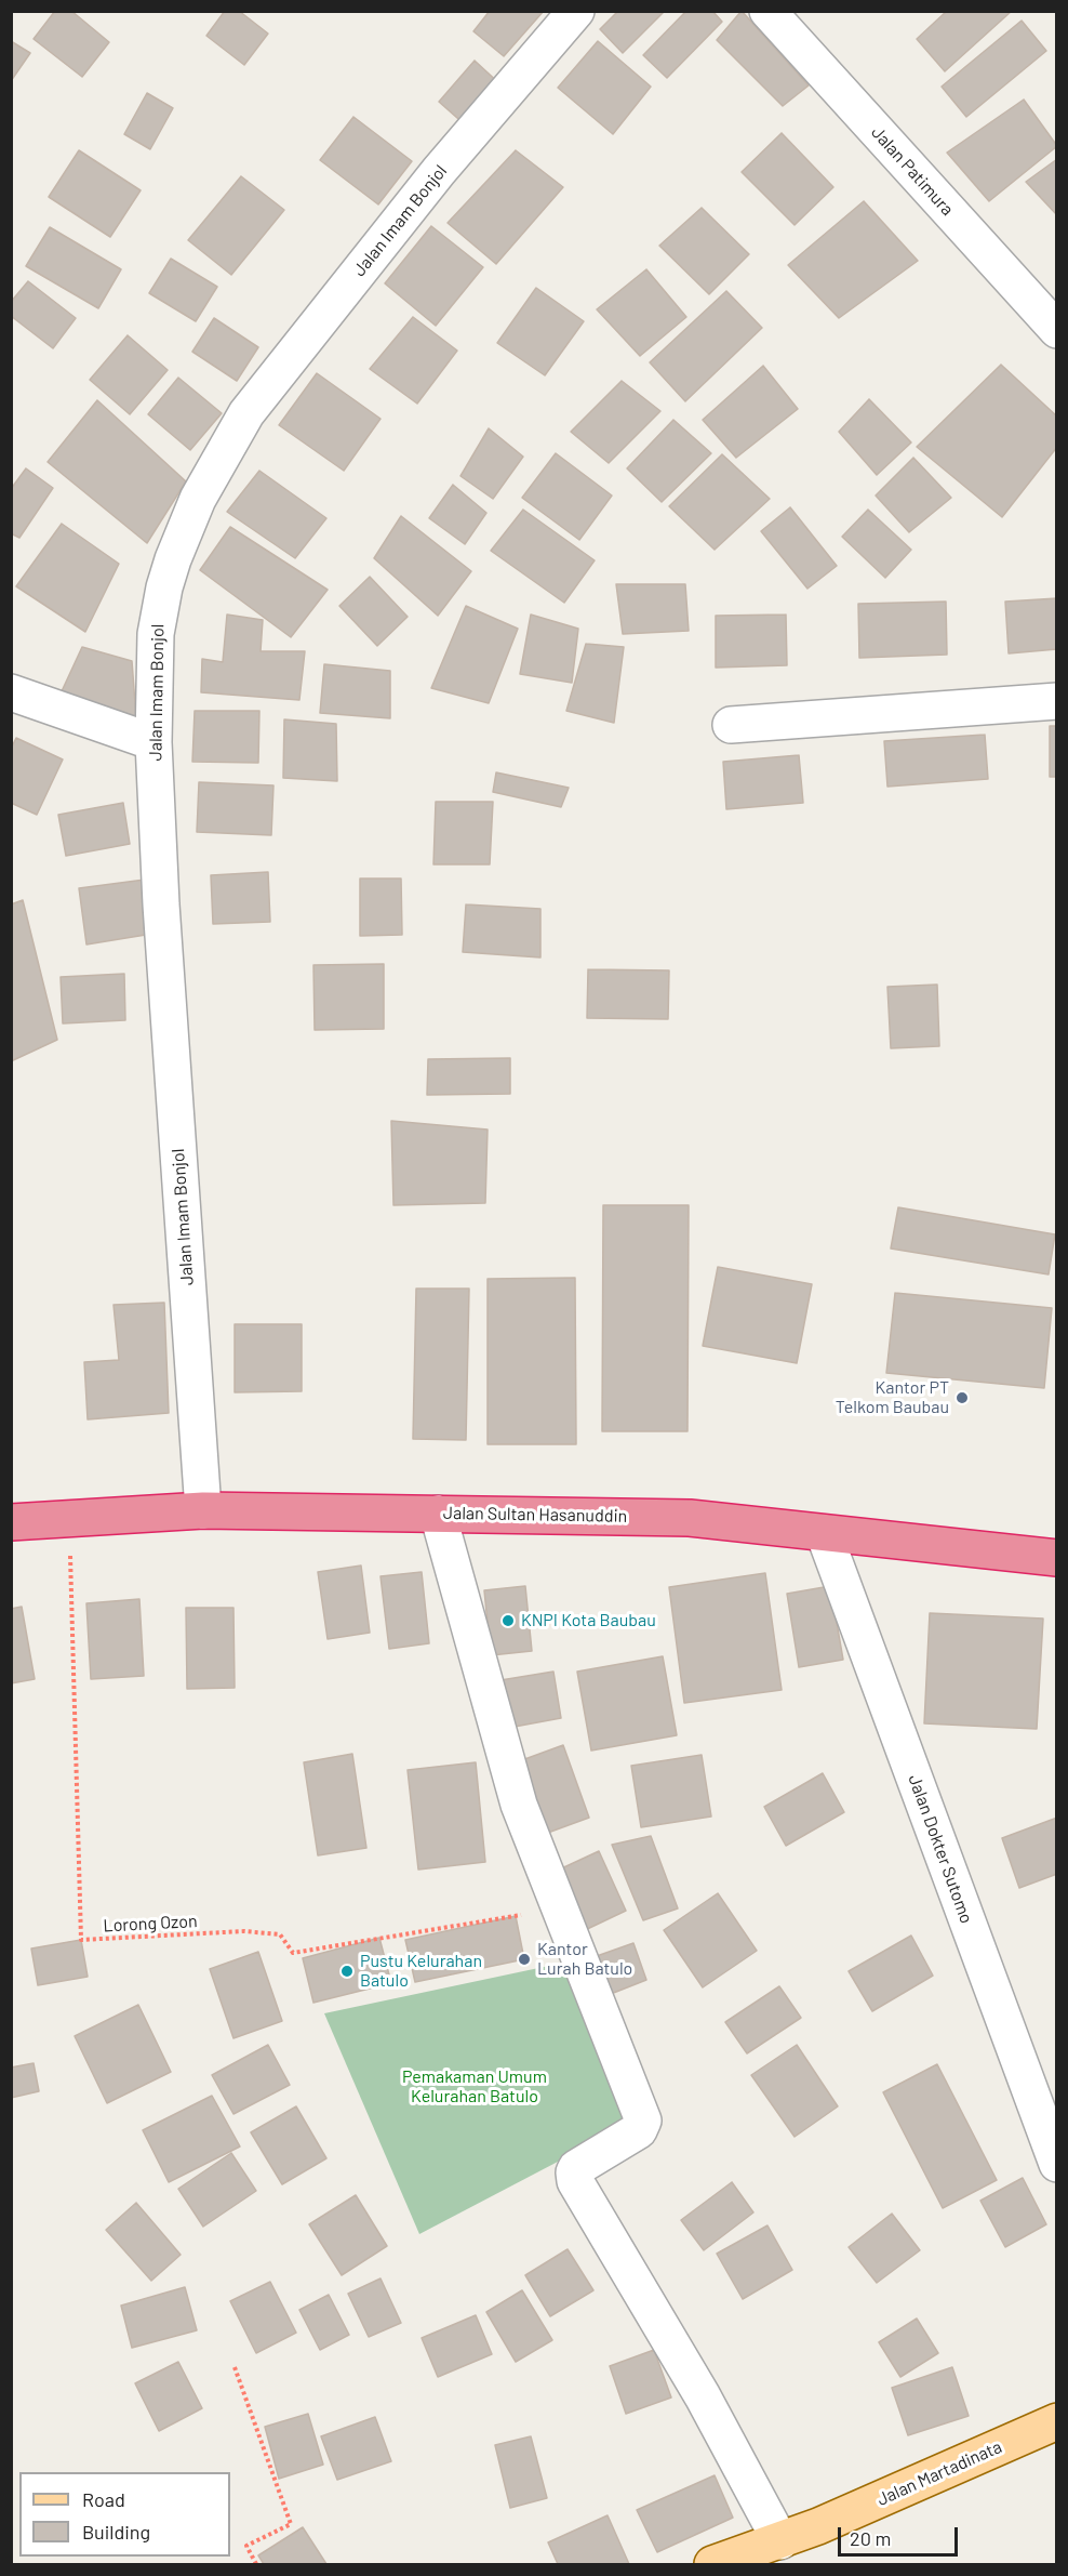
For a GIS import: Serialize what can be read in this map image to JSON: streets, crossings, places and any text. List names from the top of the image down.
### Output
{
  "streets": {
    "highway": ["Jalan Sultan Hasanuddin"],
    "main road": ["Jalan Martadinata"],
    "street": ["Jalan Patimura", "Jalan Imam Bonjol", "Jalan Dokter Sutomo"],
    "path": ["Lorong Ozon"]
  },
  "crossings": [
    ["Jalan Imam Bonjol", "Jalan Sultan Hasanuddin"],
    ["Jalan Sultan Hasanuddin", "Jalan Dokter Sutomo"],
    ["Jalan Sultan Hasanuddin", "Lorong Ozon"]
  ],
  "parks": ["Pemakaman Umum Kelurahan Batulo"],
  "places": [
    "Kantor PT Telkom Baubau",
    "KNPI Kota Baubau",
    "Kantor Lurah Batulo",
    "Pustu Kelurahan Batulo"
  ],
  "legend": ["Road", "Building"],
  "scale_bar": "20 m"
}
